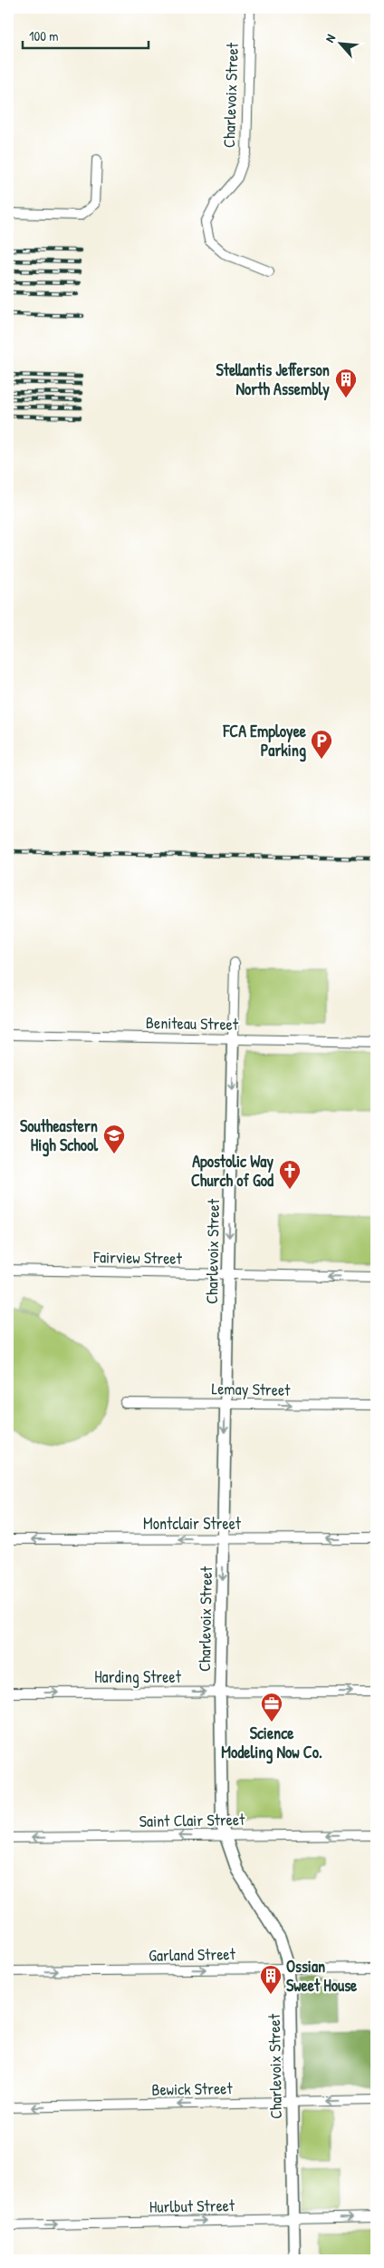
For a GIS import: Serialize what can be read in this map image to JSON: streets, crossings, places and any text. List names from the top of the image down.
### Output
{
  "streets": {
    "street": [
      "Charlevoix Street",
      "Beniteau Street",
      "Fairview Street",
      "Lemay Street",
      "Montclair Street",
      "Harding Street",
      "Saint Clair Street",
      "Garland Street",
      "Bewick Street",
      "Hurlbut Street"
    ]
  },
  "crossings": [
    ["Charlevoix Street", "Beniteau Street"],
    ["Charlevoix Street", "Fairview Street"],
    ["Charlevoix Street", "Lemay Street"],
    ["Charlevoix Street", "Montclair Street"],
    ["Charlevoix Street", "Harding Street"],
    ["Charlevoix Street", "Saint Clair Street"],
    ["Charlevoix Street", "Garland Street"],
    ["Charlevoix Street", "Bewick Street"],
    ["Charlevoix Street", "Hurlbut Street"]
  ],
  "one_way": [
    "Fairview Street",
    "Lemay Street",
    "Montclair Street",
    "Harding Street",
    "Saint Clair Street",
    "Garland Street",
    "Bewick Street",
    "Hurlbut Street"
  ],
  "places": {
    "building": ["Stellantis Jefferson North Assembly", "Ossian Sweet House"],
    "parking": ["FCA Employee Parking"],
    "school or university": ["Southeastern High School"],
    "church": ["Apostolic Way Church of God"],
    "office": ["Science Modeling Now Co."]
  },
  "scale_bar": "100 m",
  "north": "top left"
}
